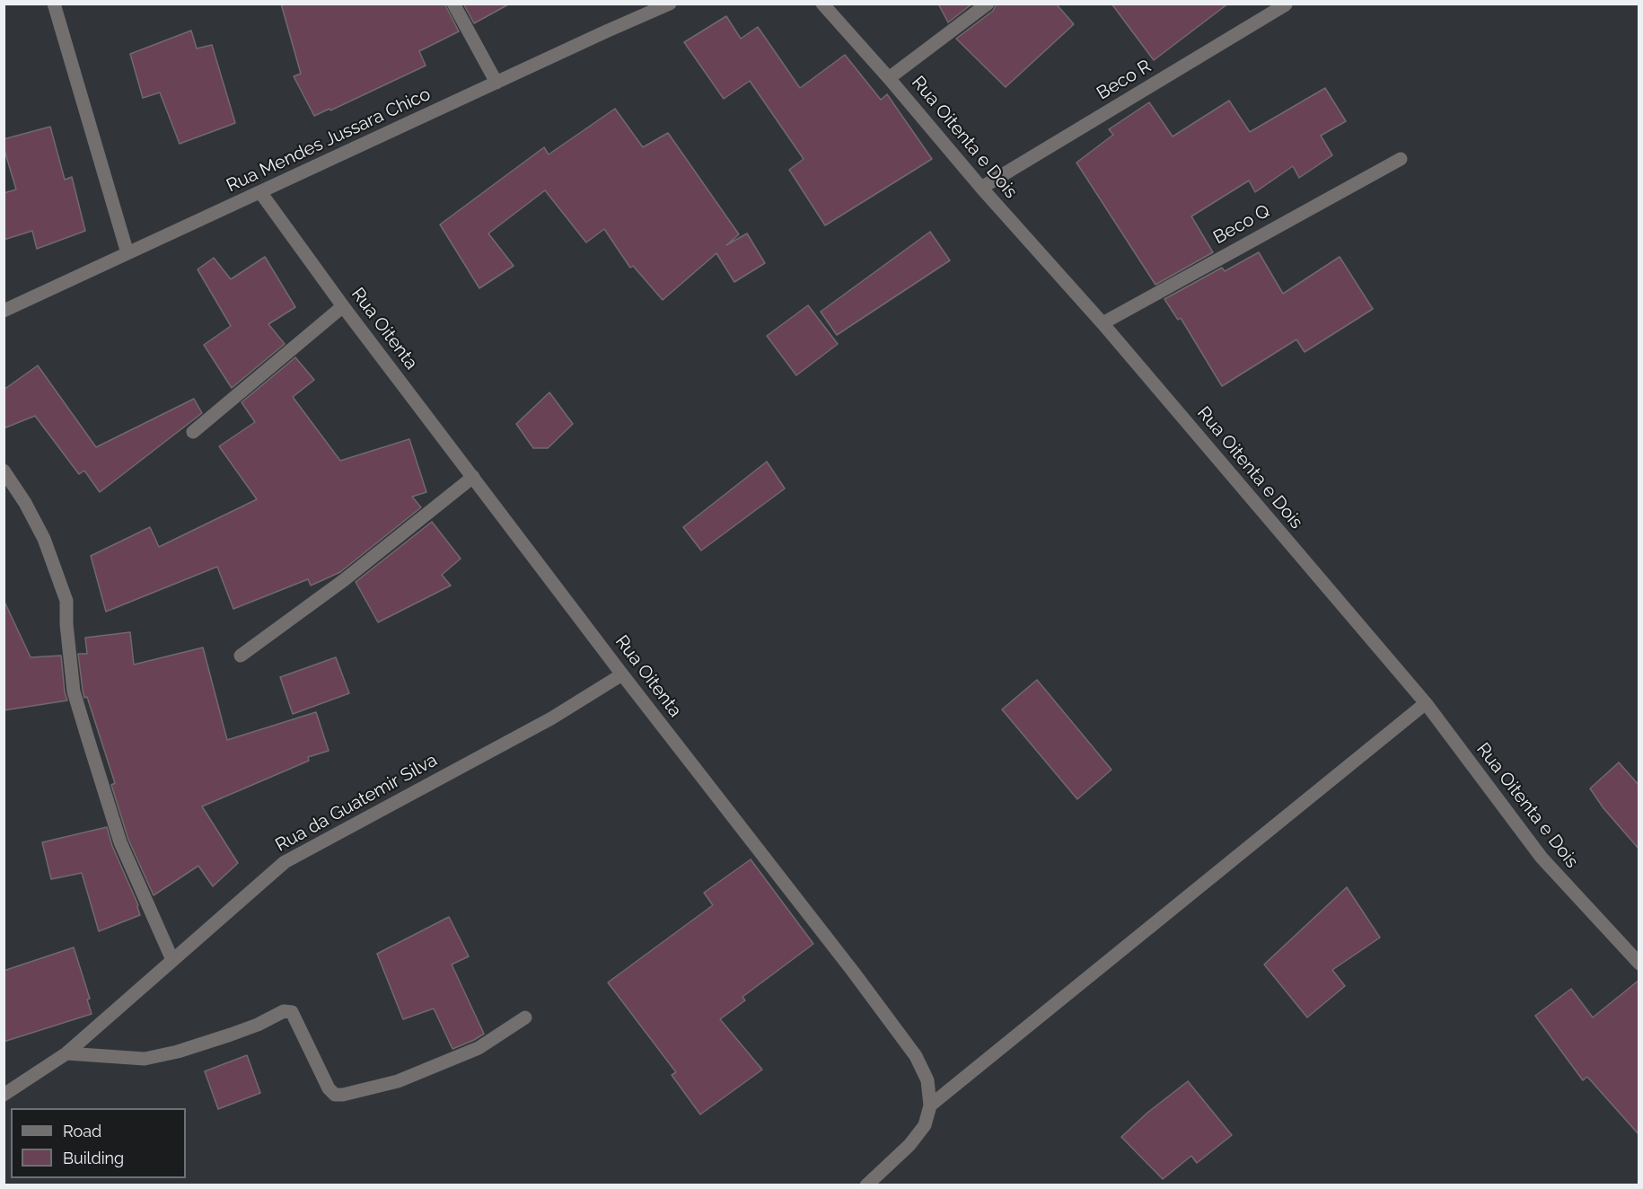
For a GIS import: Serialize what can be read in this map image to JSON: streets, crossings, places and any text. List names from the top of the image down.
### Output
{
  "streets": {
    "street": [
      "Beco R",
      "Rua Oitenta e Dois",
      "Rua Mendes Jussara Chico",
      "Beco Q",
      "Rua Oitenta",
      "Rua da Guatemir Silva"
    ]
  },
  "crossings": [
    ["Beco R", "Rua Oitenta e Dois"],
    ["Rua Oitenta e Dois", "Beco Q"],
    ["Rua Mendes Jussara Chico", "Rua Oitenta"],
    ["Rua Oitenta", "Rua da Guatemir Silva"]
  ],
  "legend": ["Road", "Building"]
}
